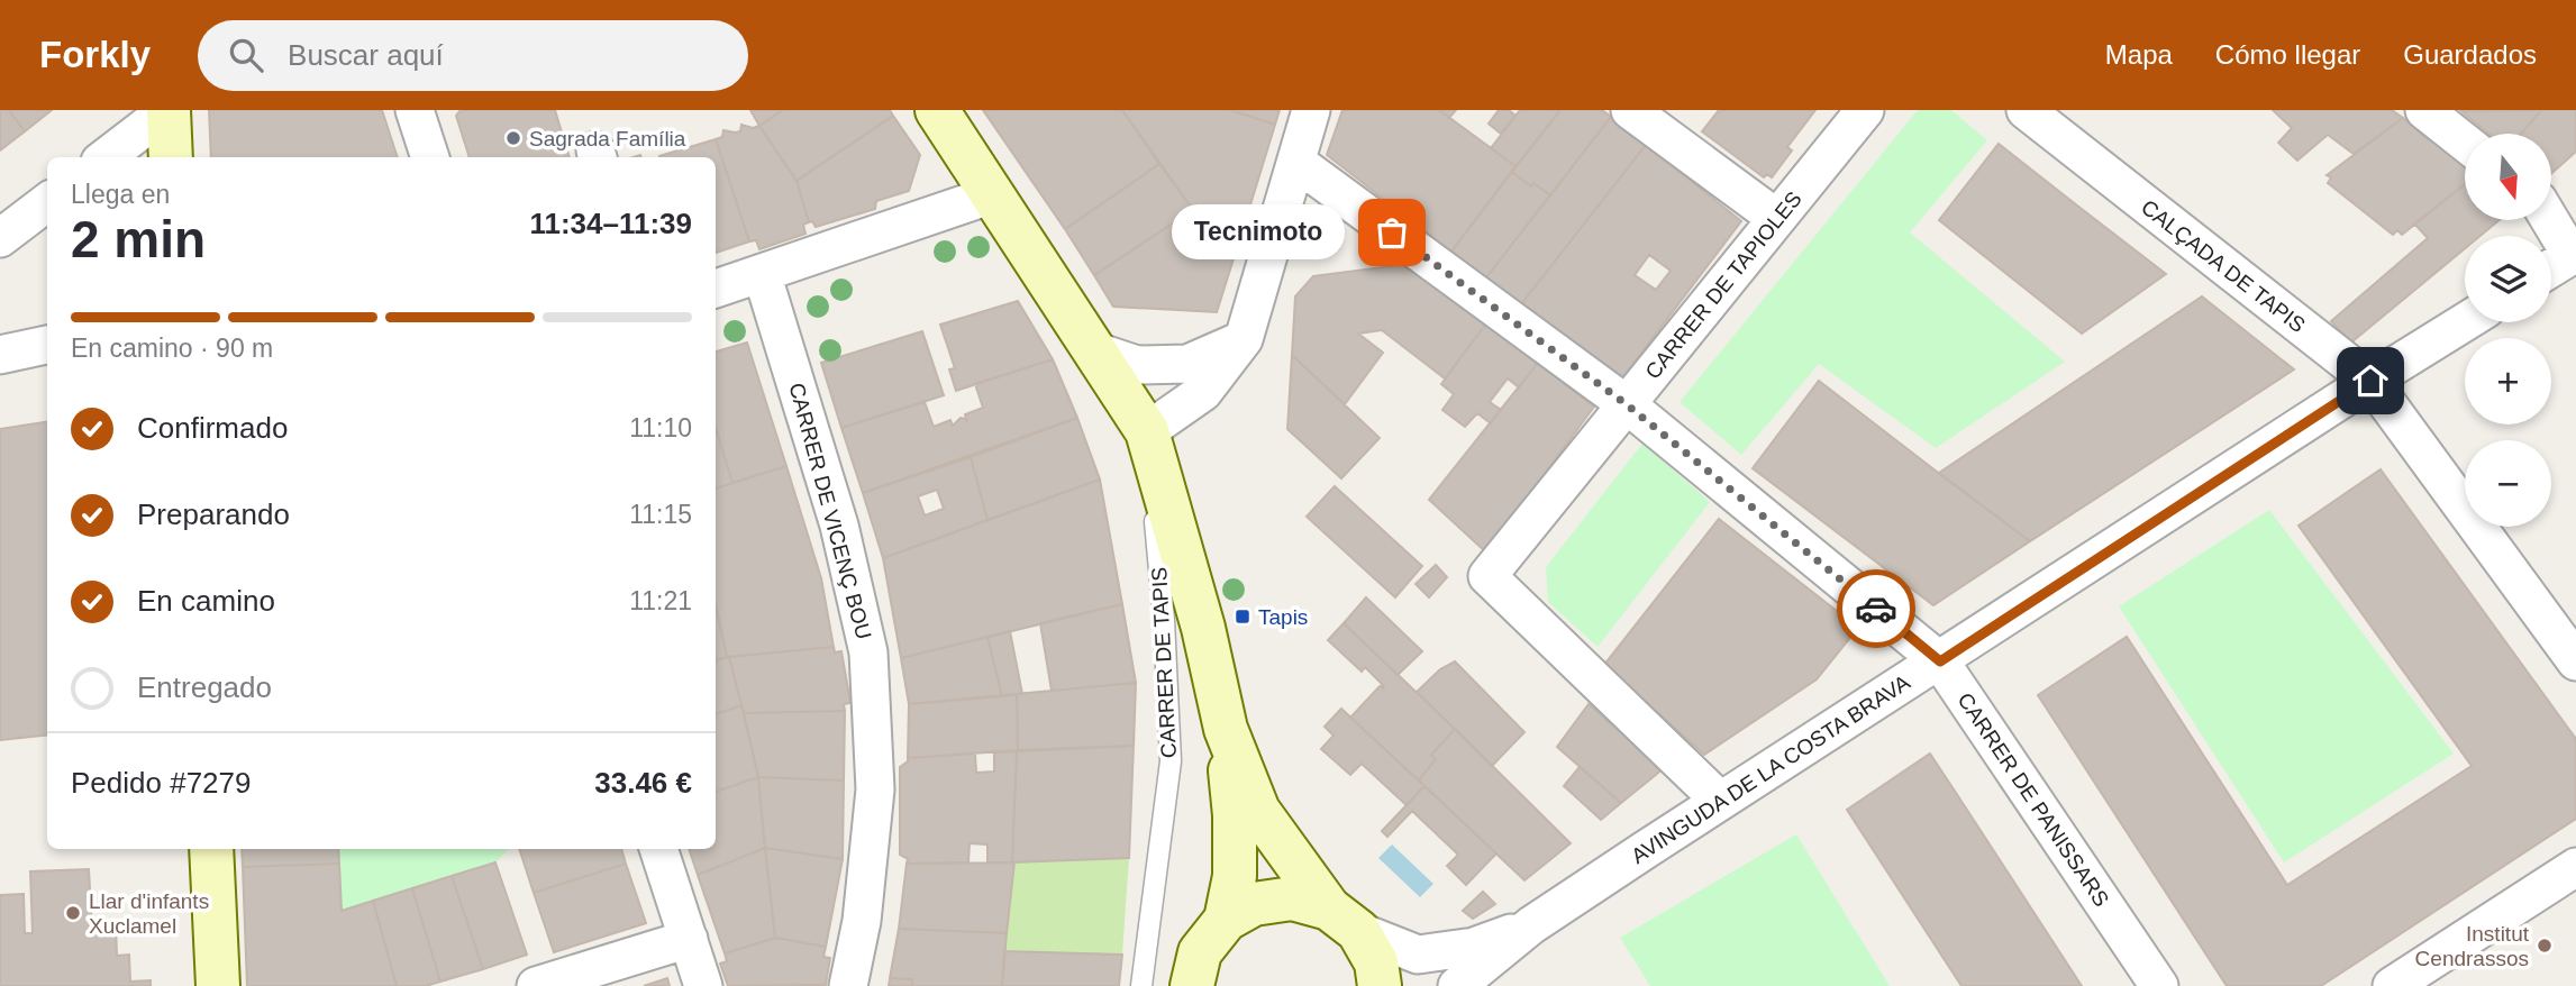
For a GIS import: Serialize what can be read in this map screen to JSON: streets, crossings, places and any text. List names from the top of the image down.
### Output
{
  "streets": {
    "street": [
      "CALÇADA DE TAPIS",
      "CARRER DE TAPIOLES",
      "CARRER DE VICENÇ BOU",
      "CARRER DE TAPIS",
      "AVINGUDA DE LA COSTA BRAVA",
      "CARRER DE PANISSARS"
    ]
  },
  "crossings": [
    ["CALÇADA DE TAPIS", "AVINGUDA DE LA COSTA BRAVA"],
    ["CARRER DE TAPIOLES", "AVINGUDA DE LA COSTA BRAVA"],
    ["CARRER DE TAPIOLES", "CARRER DE PANISSARS"],
    ["CARRER DE TAPIS", "AVINGUDA DE LA COSTA BRAVA"],
    ["AVINGUDA DE LA COSTA BRAVA", "CARRER DE PANISSARS"]
  ],
  "places": {
    "other": [
      "Sagrada Família",
      "Tecnimoto",
      "Llar d'infants Xuclamel",
      "Institut Cendrassos"
    ],
    "transit": ["Tapis"]
  },
  "north": "bottom",
  "page": {
    "header": "Forkly",
    "search": "Buscar aquí",
    "nav": ["Mapa", "Cómo llegar", "Guardados"],
    "map_buttons": ["+", "−"],
    "heading": ["2 min", "Llega en", "11:34–11:39"],
    "panel": ["Pedido #7279", "33.46 €"],
    "bubble": "Tecnimoto",
    "bar": "En camino · 90 m",
    "list": [
      ["Confirmado", "11:10"],
      ["Preparando", "11:15"],
      ["En camino", "11:21"],
      "Entregado"
    ]
  }
}
